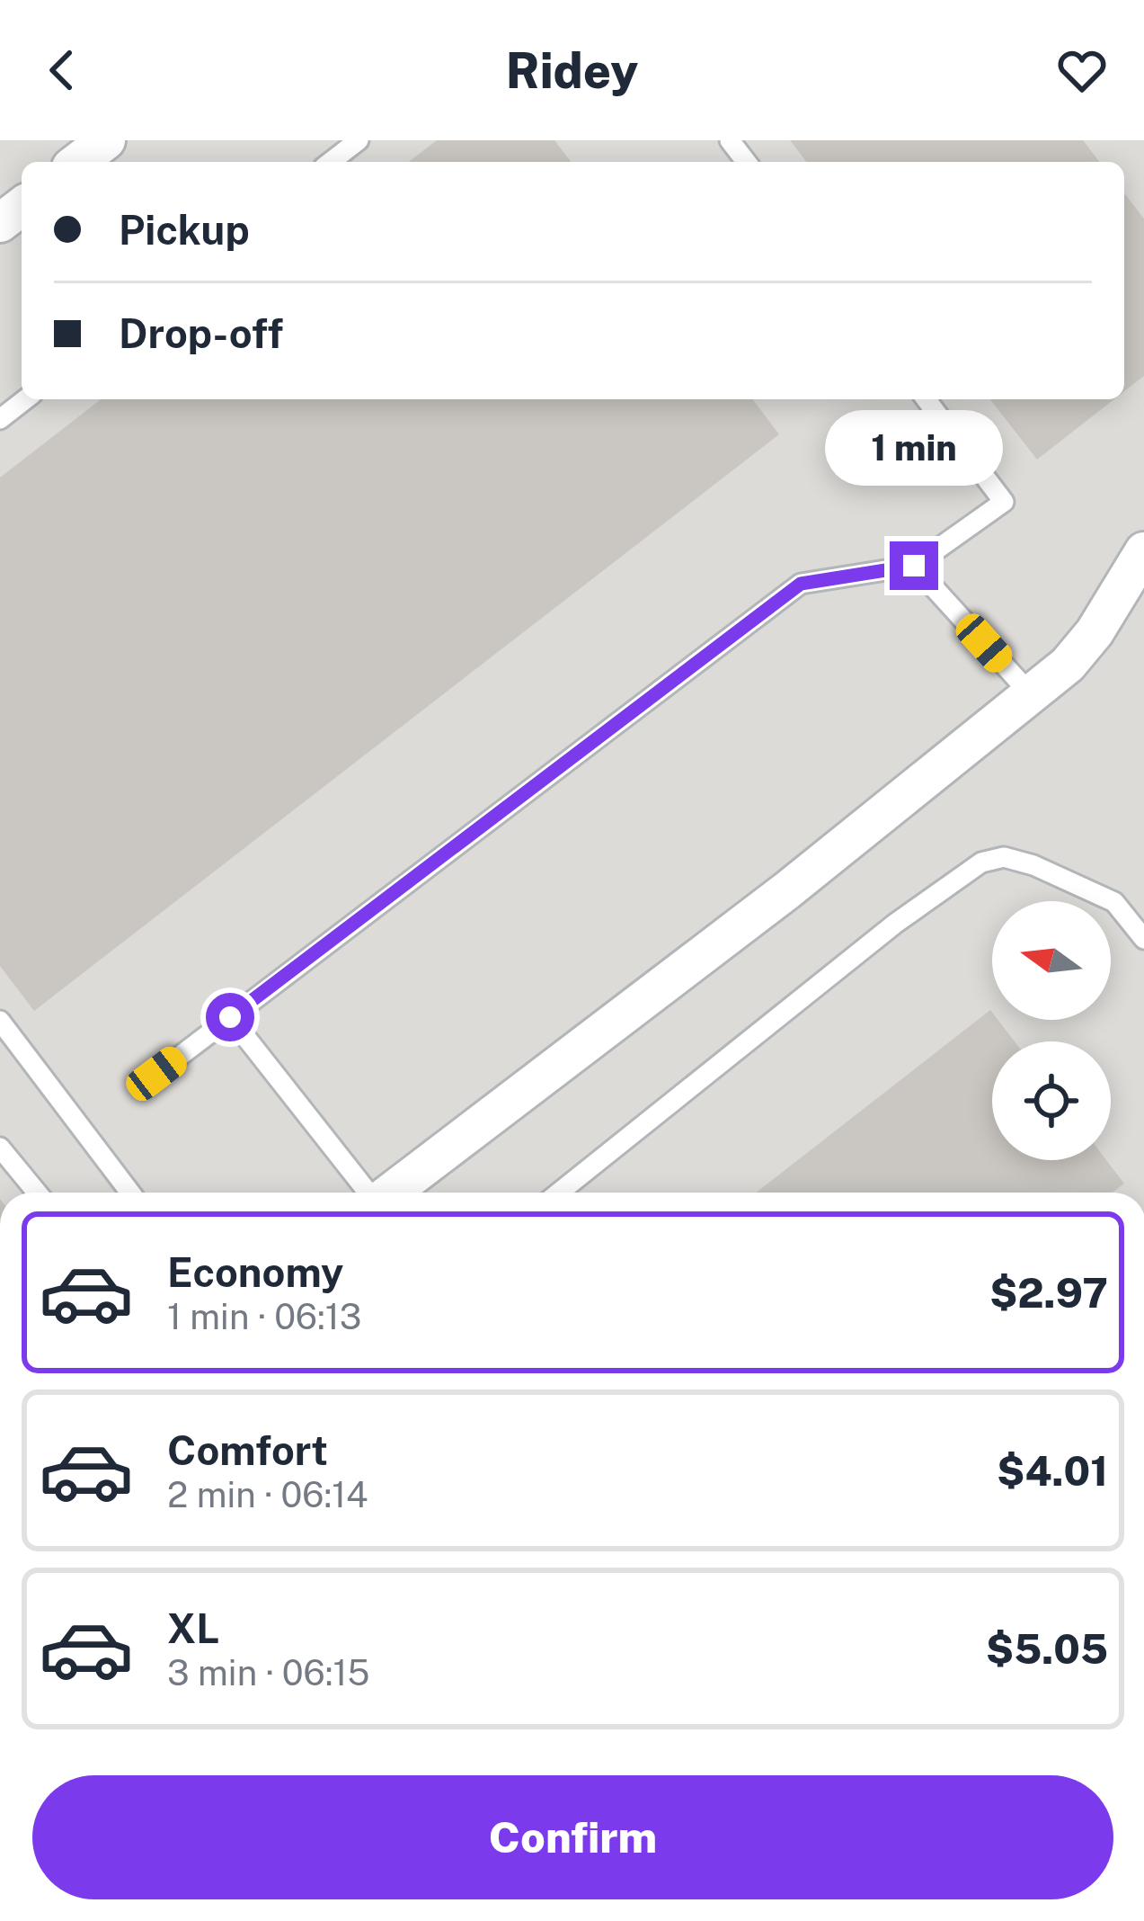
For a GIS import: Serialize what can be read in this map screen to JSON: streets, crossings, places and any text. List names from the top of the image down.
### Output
{
  "north": "left",
  "page": {
    "header": "Ridey",
    "banner": ["Pickup", "Drop-off"],
    "bubble": "1 min",
    "list": [
      {
        "name": "Economy",
        "note": "1 min · 06:13",
        "value": "$2.97"
      },
      {
        "name": "Comfort",
        "note": "2 min · 06:14",
        "value": "$4.01"
      },
      {
        "name": "XL",
        "note": "3 min · 06:15",
        "value": "$5.05"
      }
    ],
    "buttons": "Confirm"
  }
}
